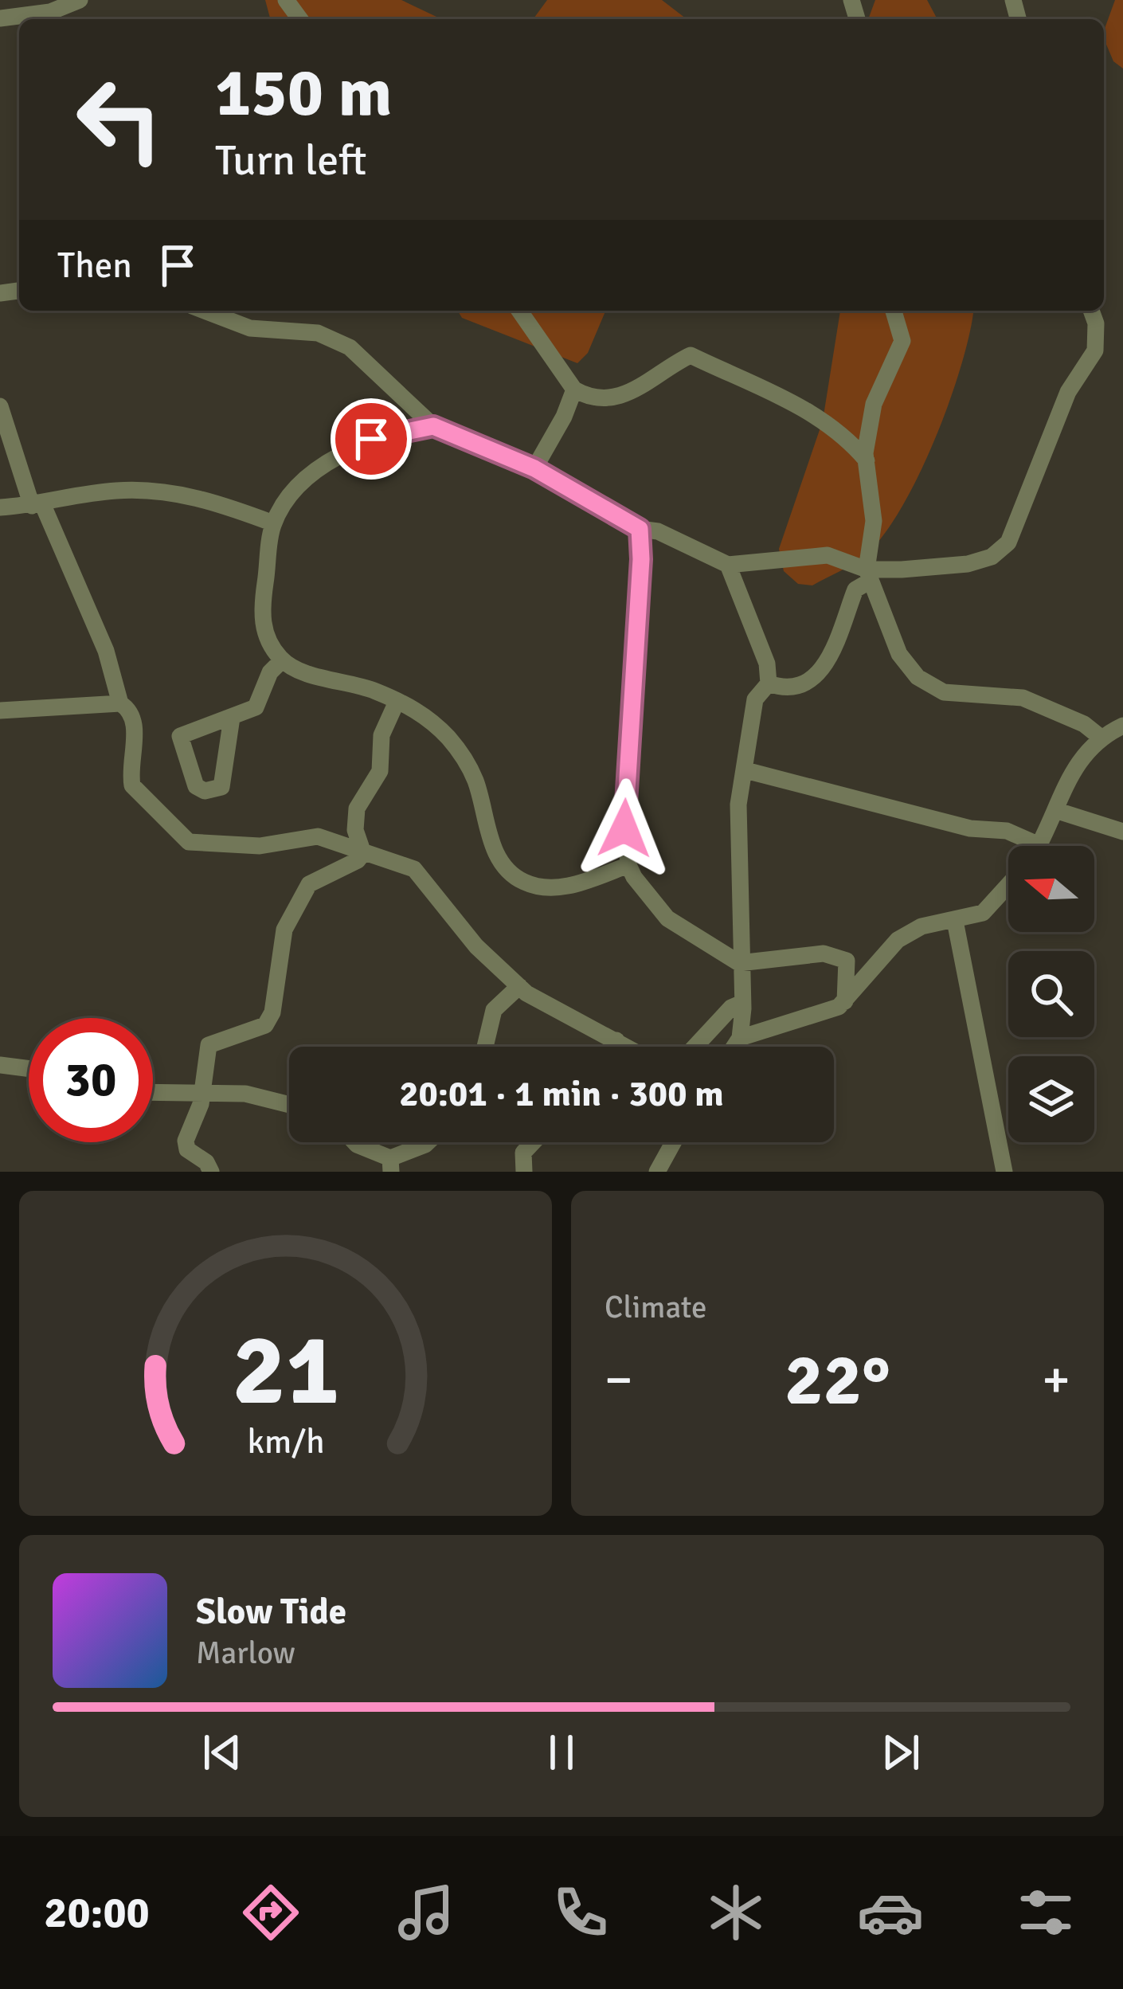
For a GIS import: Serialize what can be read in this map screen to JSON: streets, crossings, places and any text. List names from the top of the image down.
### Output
{
  "north": "left",
  "page": {
    "turn": ["150 m", "Turn left"],
    "then": "Then",
    "limit": "30",
    "trip": "20:01 · 1 min · 300 m",
    "tile": "Climate",
    "heat": ["−", "22°", "+"],
    "song": ["Slow Tide", "Marlow"],
    "tabs": "20:00",
    "gauge": ["21", "km/h"]
  }
}
